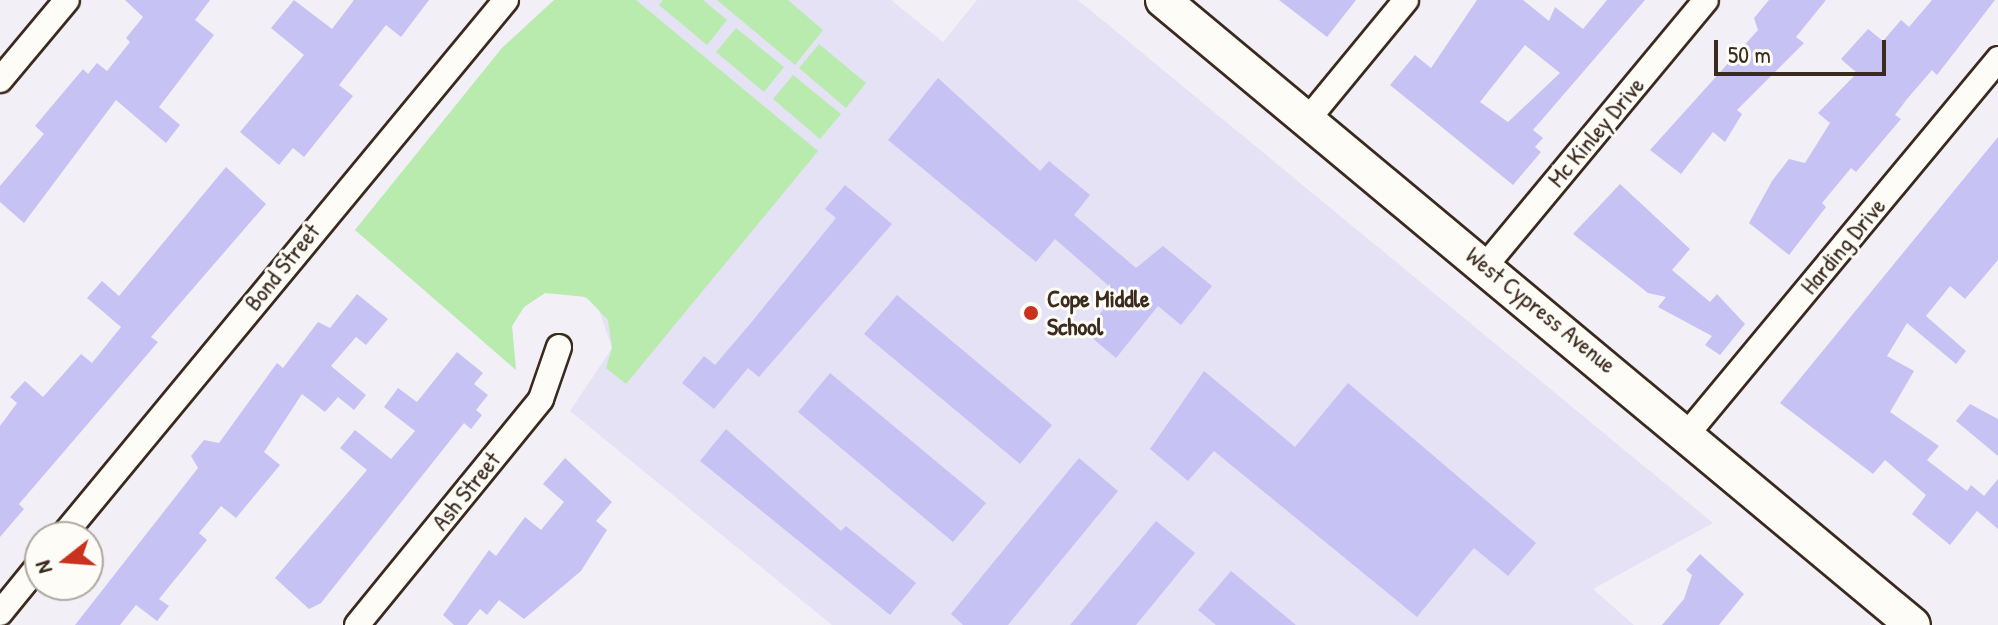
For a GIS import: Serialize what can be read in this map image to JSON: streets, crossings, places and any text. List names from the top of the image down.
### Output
{
  "streets": {
    "main road": ["West Cypress Avenue"],
    "street": [
      "Mc Kinley Drive",
      "Harding Drive",
      "Bond Street",
      "Ash Street"
    ]
  },
  "crossings": [
    ["Mc Kinley Drive", "West Cypress Avenue"],
    ["Harding Drive", "West Cypress Avenue"]
  ],
  "places": ["Cope Middle School"],
  "scale_bar": "50 m",
  "north": "left"
}
